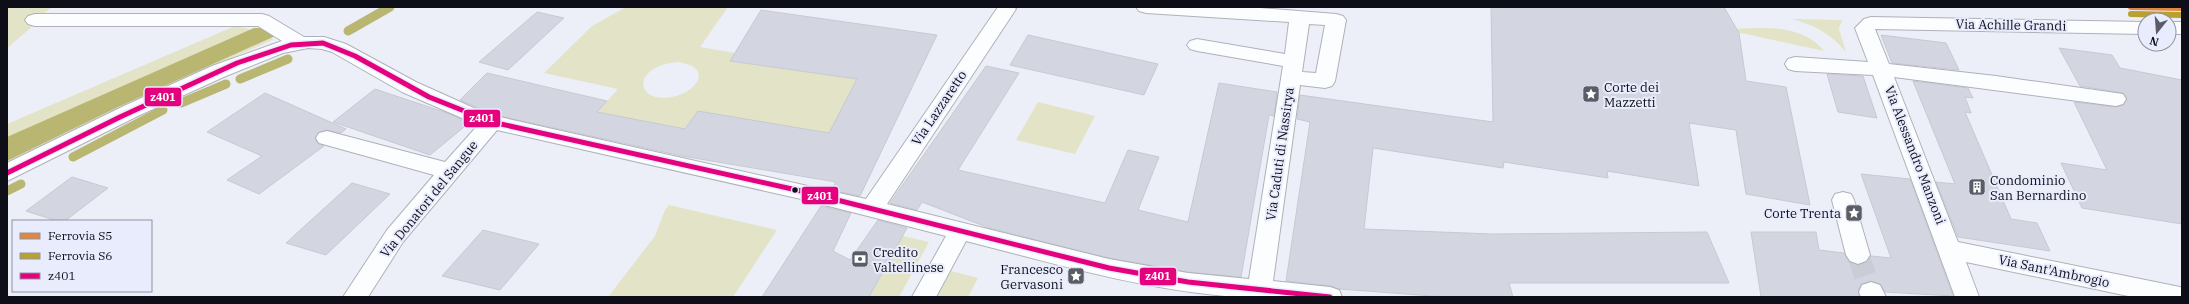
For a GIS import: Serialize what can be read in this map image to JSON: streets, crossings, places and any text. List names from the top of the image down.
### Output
{
  "streets": {
    "street": [
      "Via Achille Grandi",
      "Via Lazzaretto",
      "Via Caduti di Nassirya",
      "Via Alessandro Manzoni",
      "Via Donatori del Sangue",
      "Via Sant'Ambrogio"
    ]
  },
  "crossings": [
    ["Via Achille Grandi", "Via Alessandro Manzoni"],
    ["Via Alessandro Manzoni", "Via Sant'Ambrogio"]
  ],
  "places": {
    "place": ["Corte dei Mazzetti", "Corte Trenta", "Francesco Gervasoni"],
    "building": ["Condominio San Bernardino"],
    "bank": ["Credito Valtellinese"]
  },
  "lines": ["rail line S5", "rail line S6", "transit line z401"],
  "legend": ["Ferrovia S5", "Ferrovia S6", "z401"],
  "north": "bottom"
}
